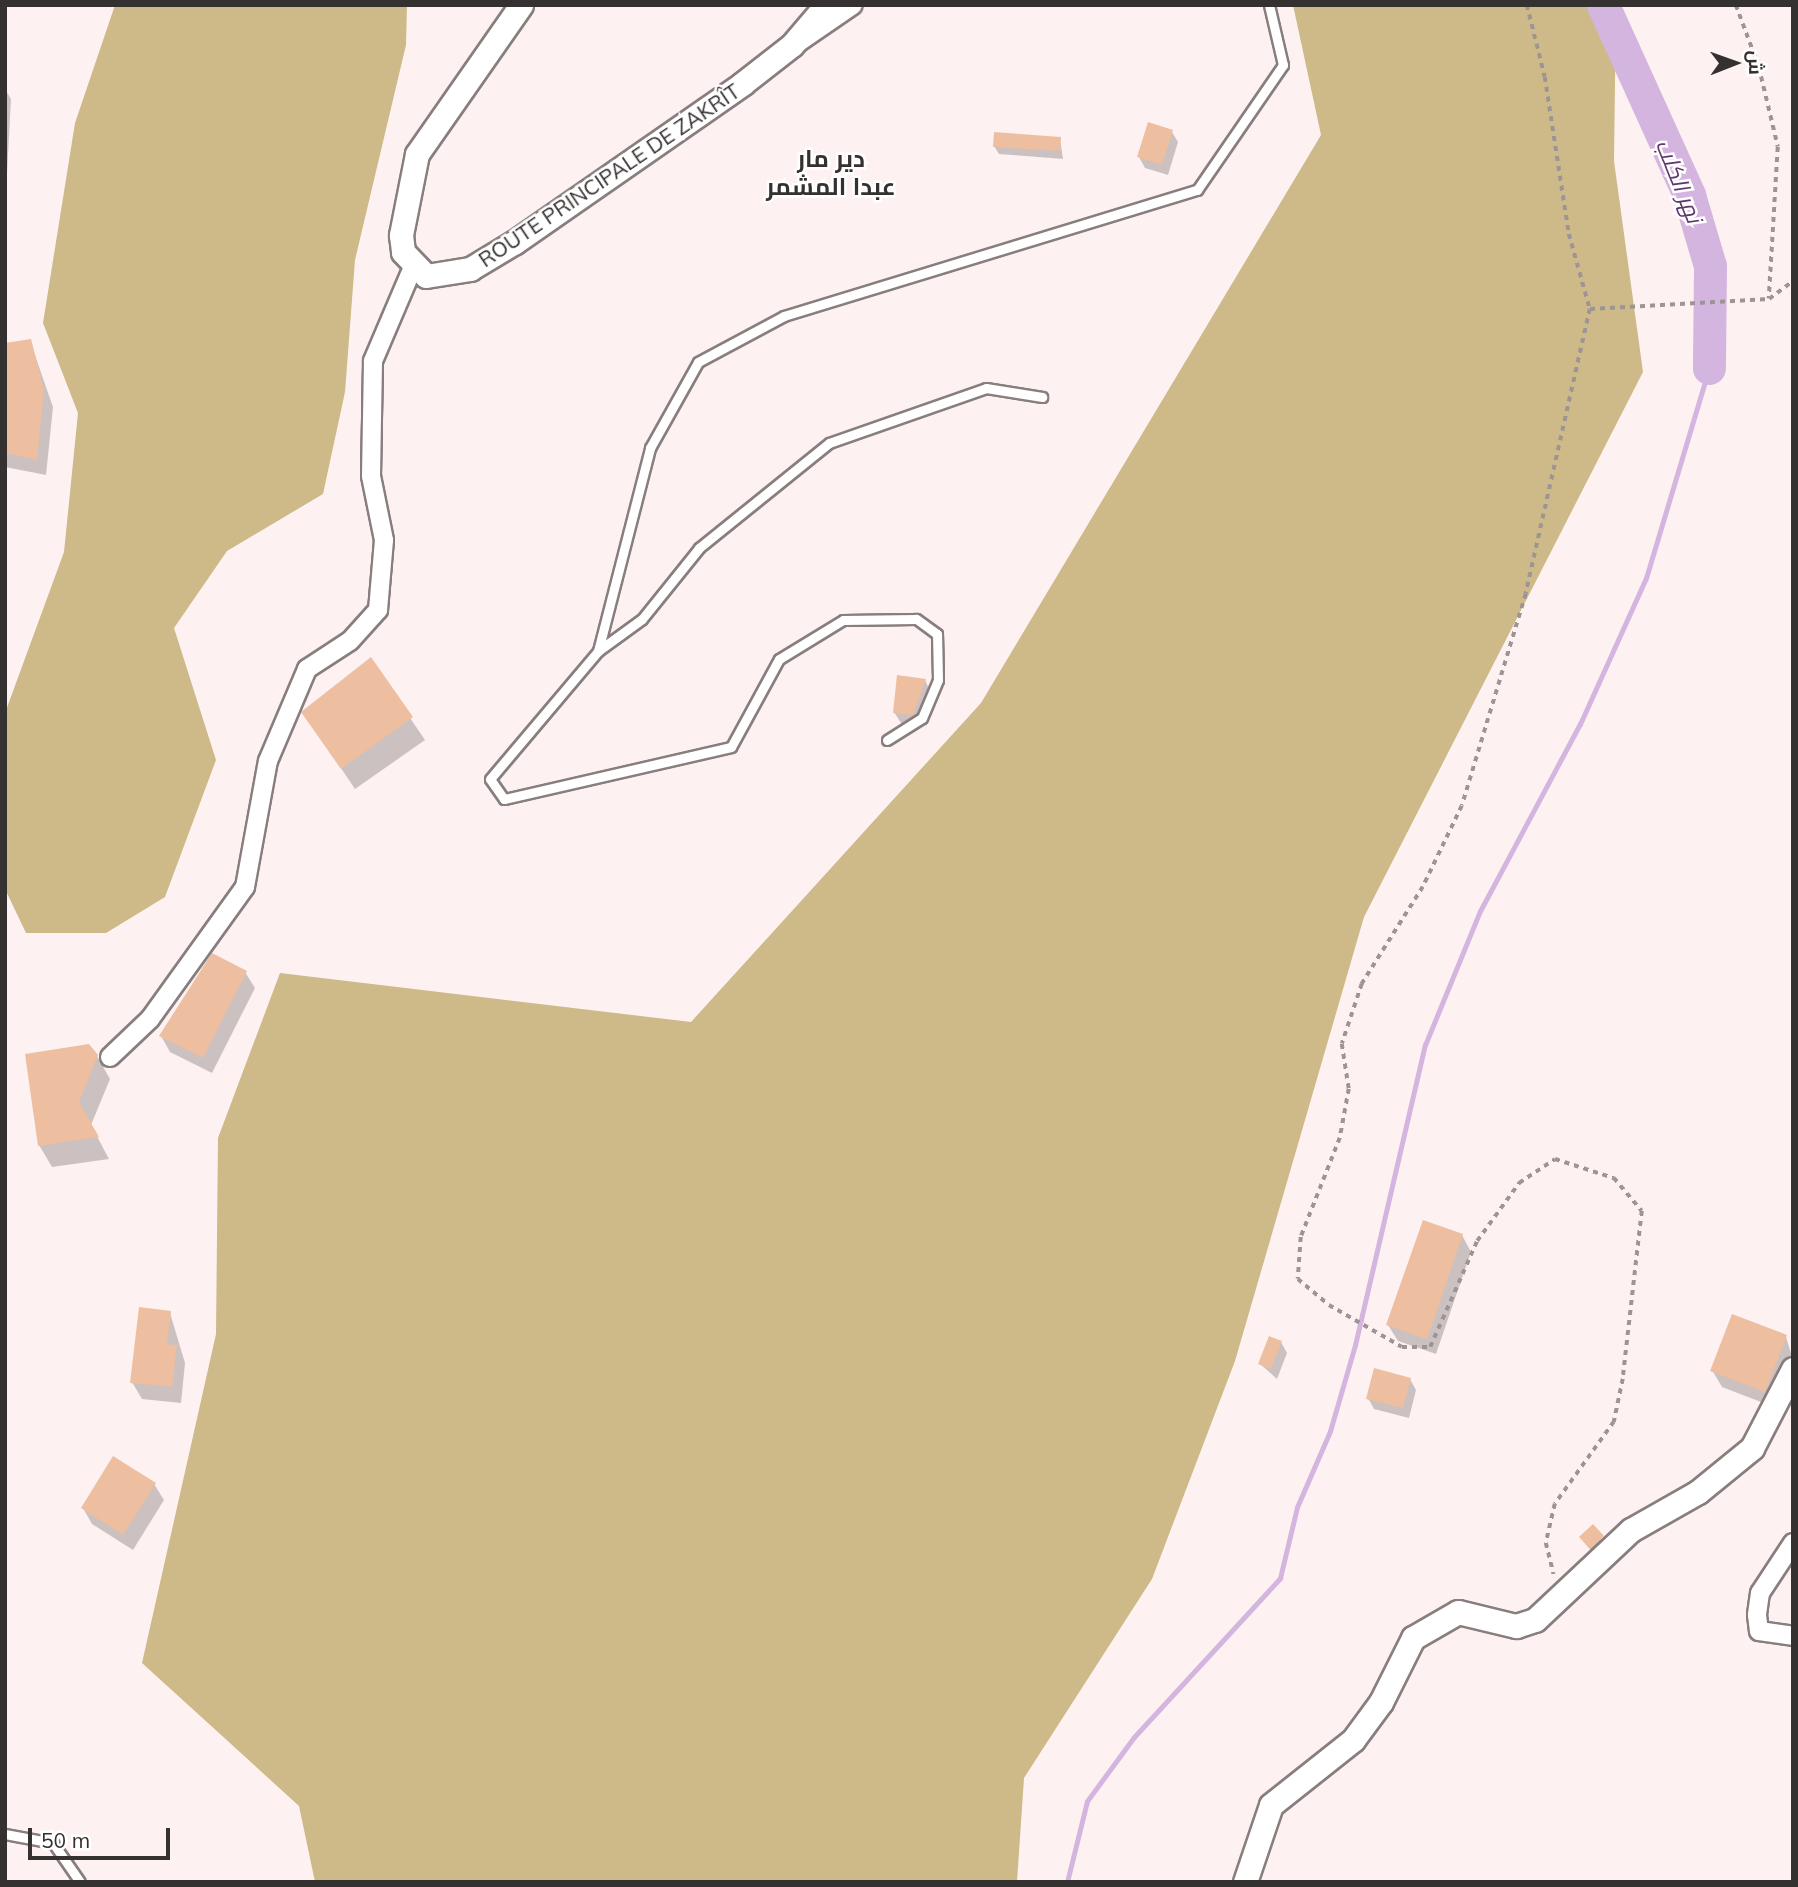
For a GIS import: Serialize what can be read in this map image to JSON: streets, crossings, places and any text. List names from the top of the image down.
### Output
{
  "streets": {
    "street": ["ROUTE PRINCIPALE DE ZAKRÎT"]
  },
  "districts": ["دير مار عبدا المشمر"],
  "water": ["نهر الكلب"],
  "scale_bar": "50 m",
  "north": "right"
}
